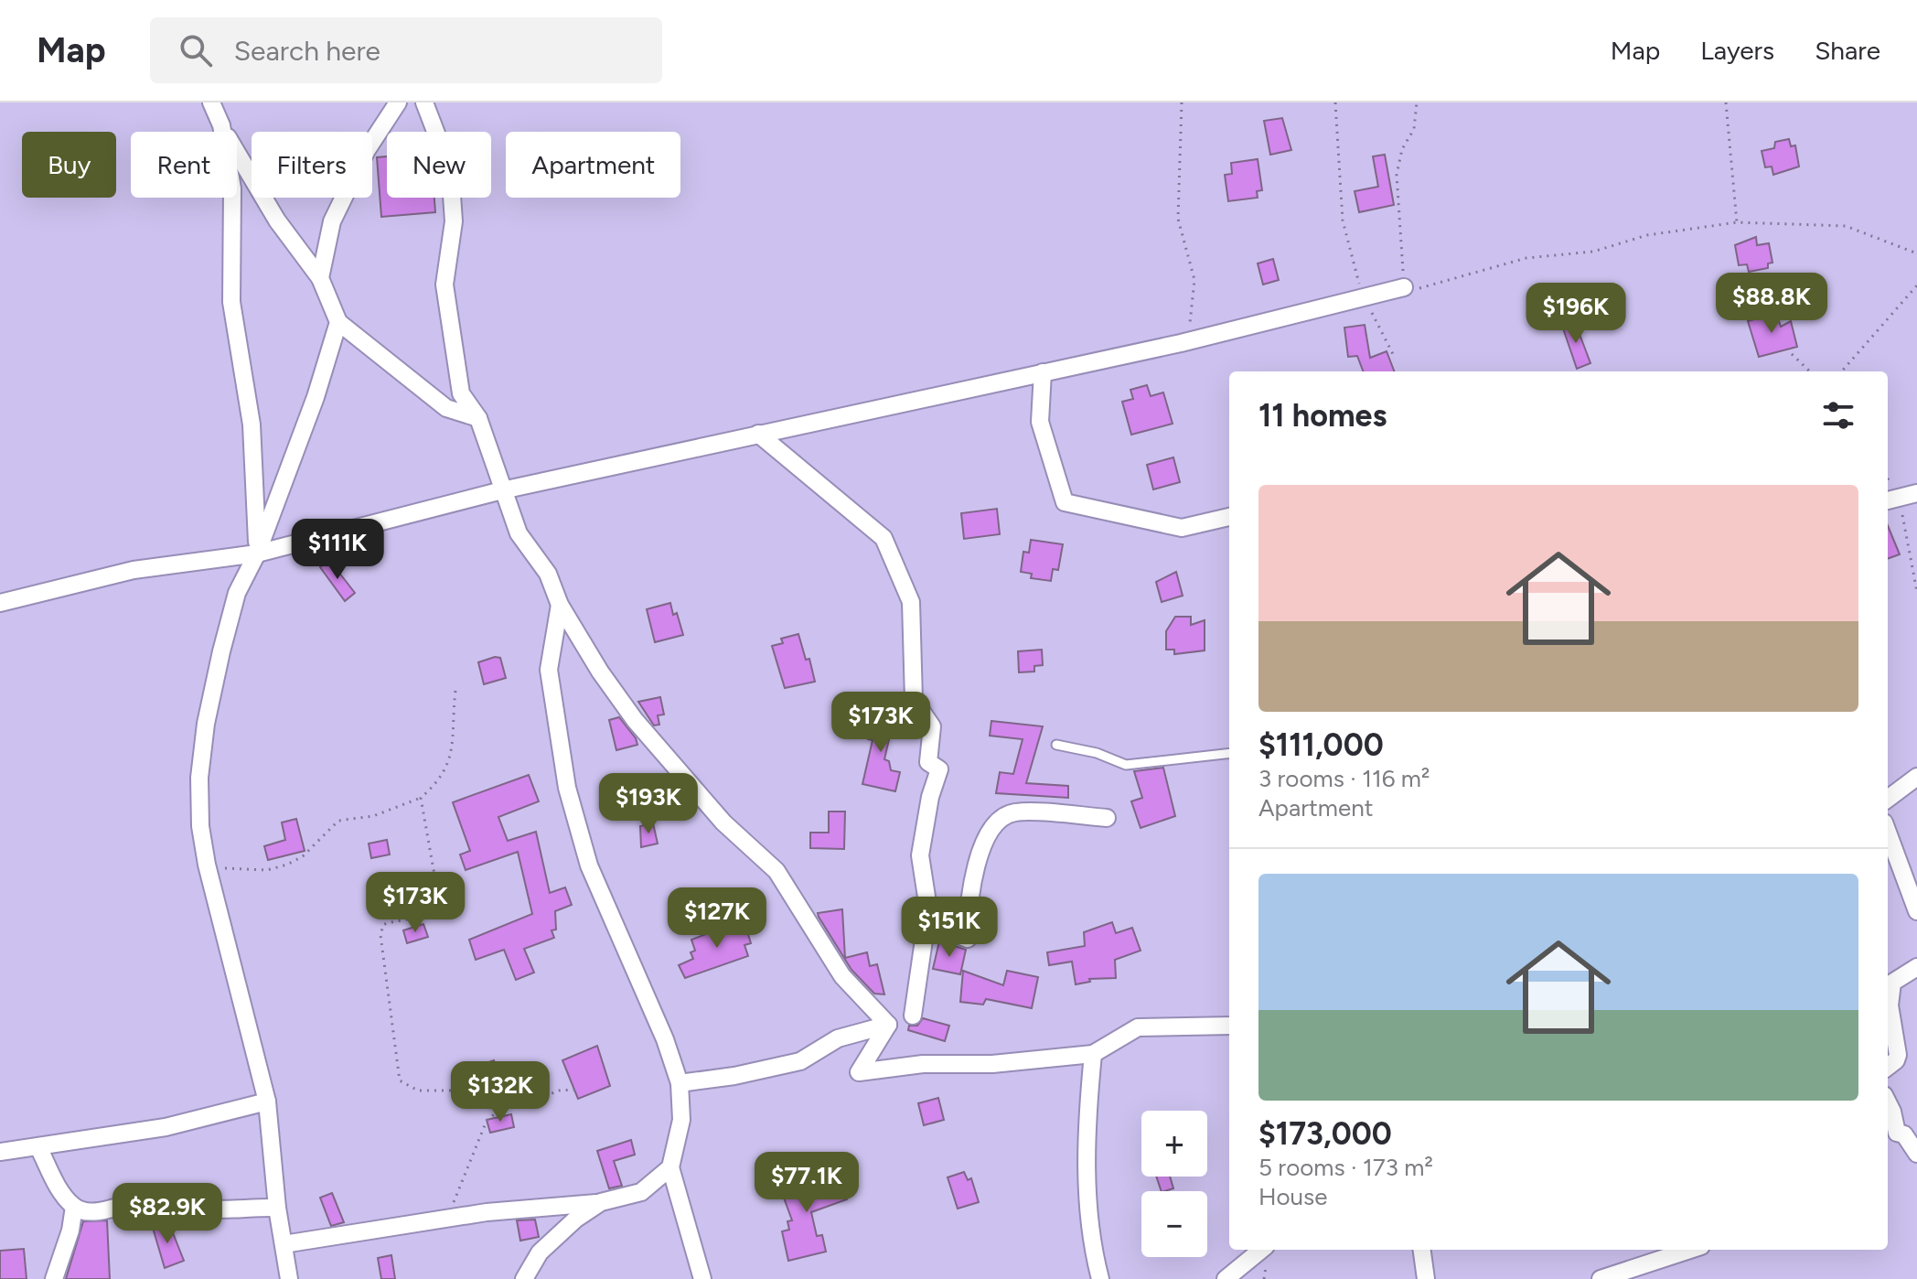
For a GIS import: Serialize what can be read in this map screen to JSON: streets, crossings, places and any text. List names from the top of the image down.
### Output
{
  "page": {
    "header": "Map",
    "search": "Search here",
    "nav": ["Map", "Layers", "Share"],
    "chip": [
      "Buy",
      "Rent",
      "Filters",
      "New",
      "Apartment"
    ],
    "price": [
      "$88.8K",
      "$196K",
      "$111K",
      "$173K",
      "$193K",
      "$173K",
      "$127K",
      "$151K",
      "$132K",
      "$77.1K",
      "$82.9K"
    ],
    "heading": "11 homes",
    "list": [
      {
        "name": "$111,000",
        "note": "3 rooms · 116 m² · Apartment"
      },
      {
        "name": "$173,000",
        "note": "5 rooms · 173 m² · House"
      }
    ],
    "map_buttons": ["+", "−"]
  }
}
